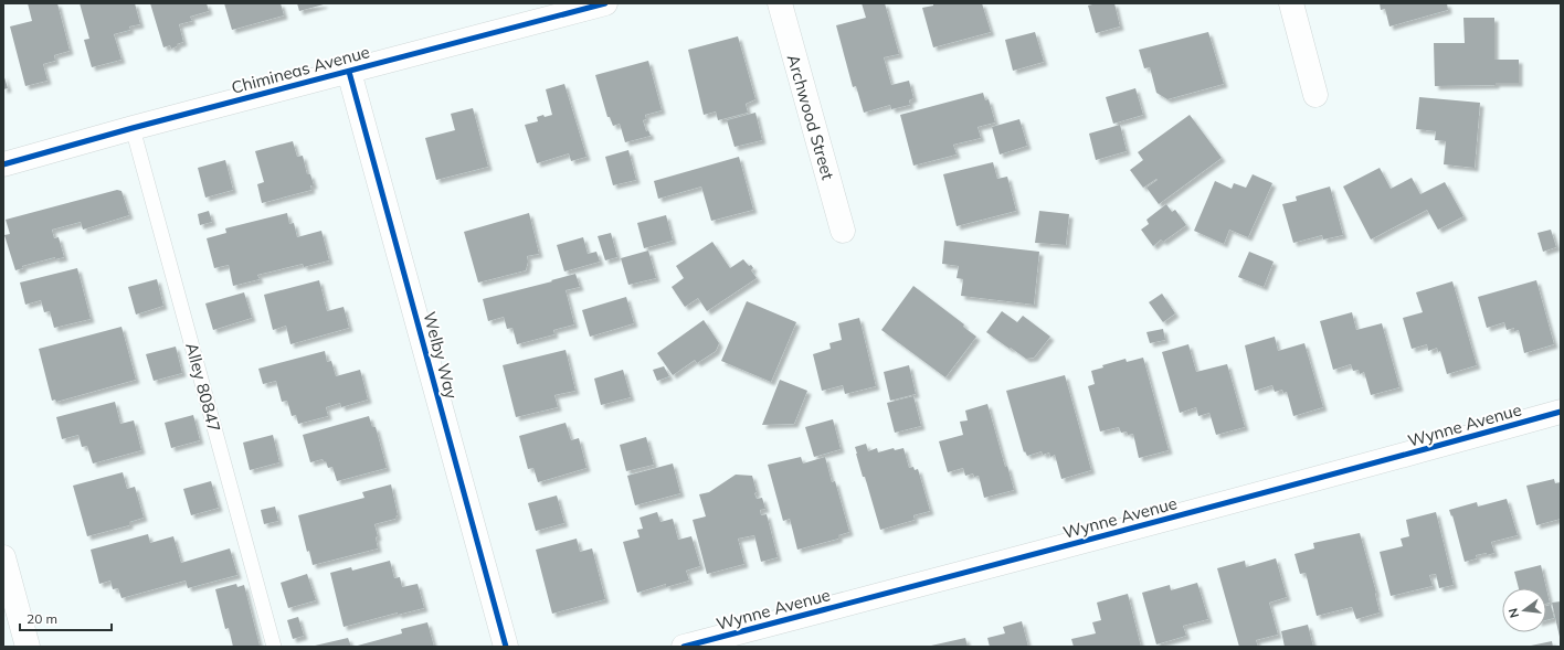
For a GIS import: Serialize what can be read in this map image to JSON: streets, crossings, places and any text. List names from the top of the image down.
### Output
{
  "streets": {
    "street": [
      "Chimineas Avenue",
      "Archwood Street",
      "Welby Way",
      "Wynne Avenue"
    ],
    "lane": ["Alley 80847"]
  },
  "crossings": [
    ["Chimineas Avenue", "Welby Way"],
    ["Chimineas Avenue", "Alley 80847"]
  ],
  "scale_bar": "20 m",
  "north": "left"
}
